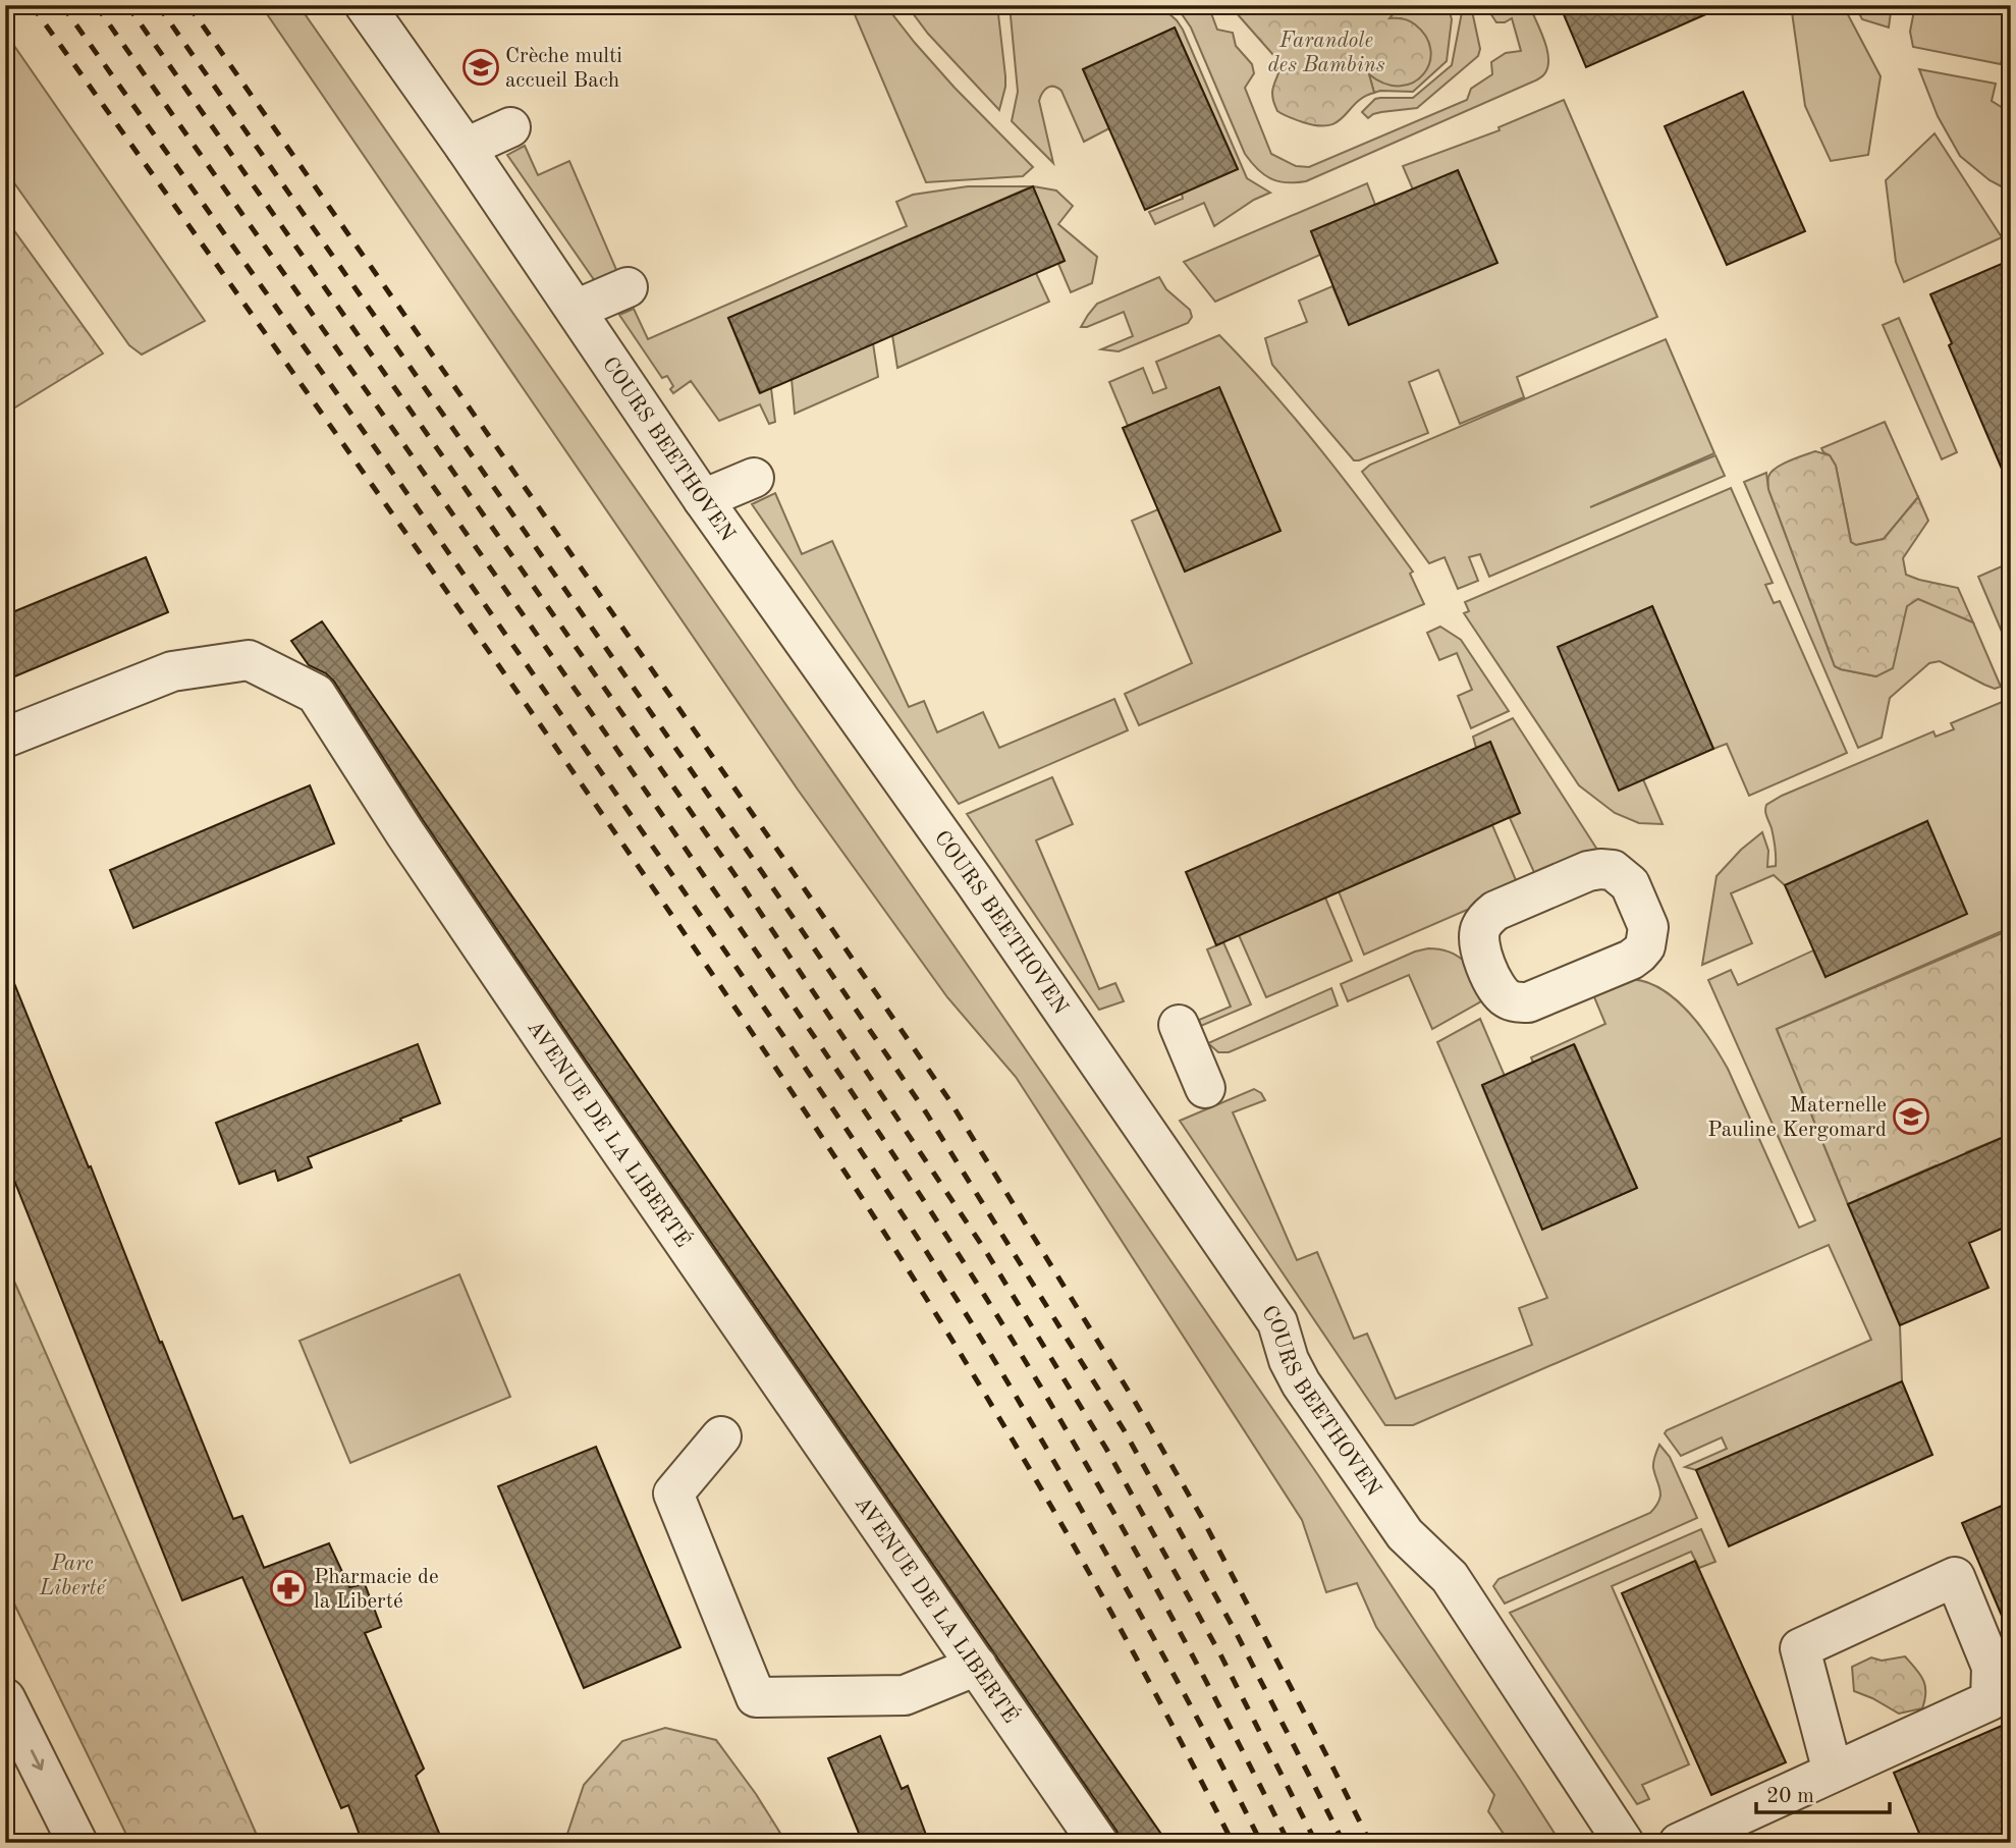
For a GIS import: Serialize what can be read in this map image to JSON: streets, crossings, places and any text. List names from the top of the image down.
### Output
{
  "streets": {
    "street": ["COURS BEETHOVEN", "AVENUE DE LA LIBERTÉ"]
  },
  "parks": ["Farandole des Bambins", "Parc Liberté"],
  "places": {
    "school or university": ["Crèche multi accueil Bach", "Maternelle Pauline Kergomard"],
    "pharmacy": ["Pharmacie de la Liberté"]
  },
  "scale_bar": "20 m"
}
